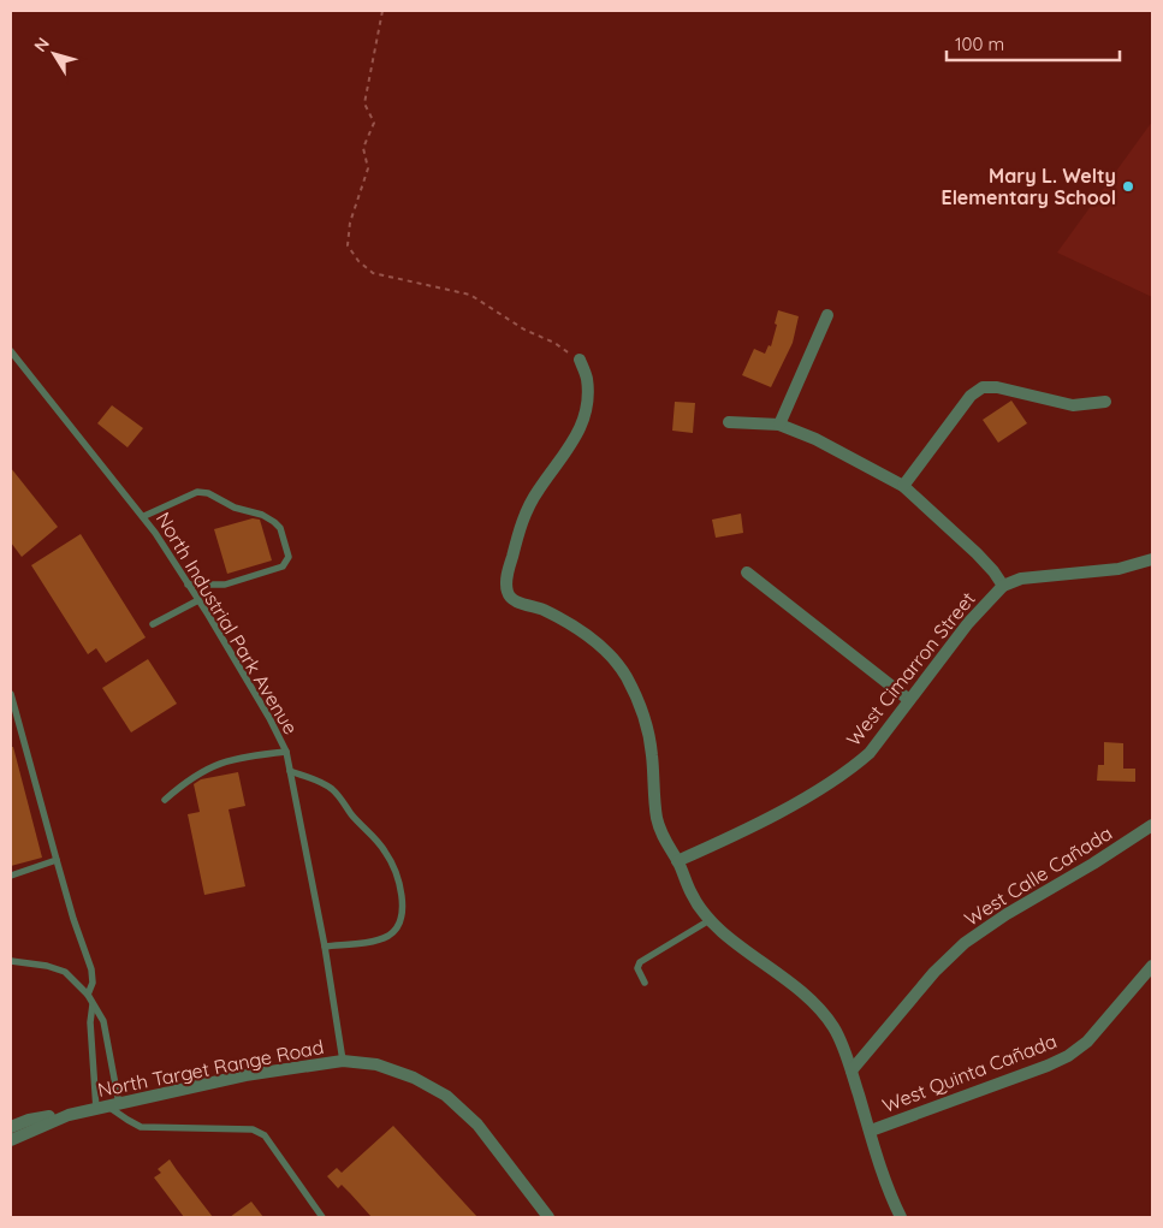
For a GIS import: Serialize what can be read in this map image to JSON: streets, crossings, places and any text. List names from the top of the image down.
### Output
{
  "streets": {
    "street": [
      "West Cimarron Street",
      "West Calle Cañada",
      "North Target Range Road",
      "West Quinta Cañada"
    ],
    "lane": ["North Industrial Park Avenue"]
  },
  "crossings": [
    ["North Industrial Park Avenue", "North Target Range Road"]
  ],
  "places": ["Mary L. Welty Elementary School"],
  "scale_bar": "100 m",
  "north": "top left"
}
